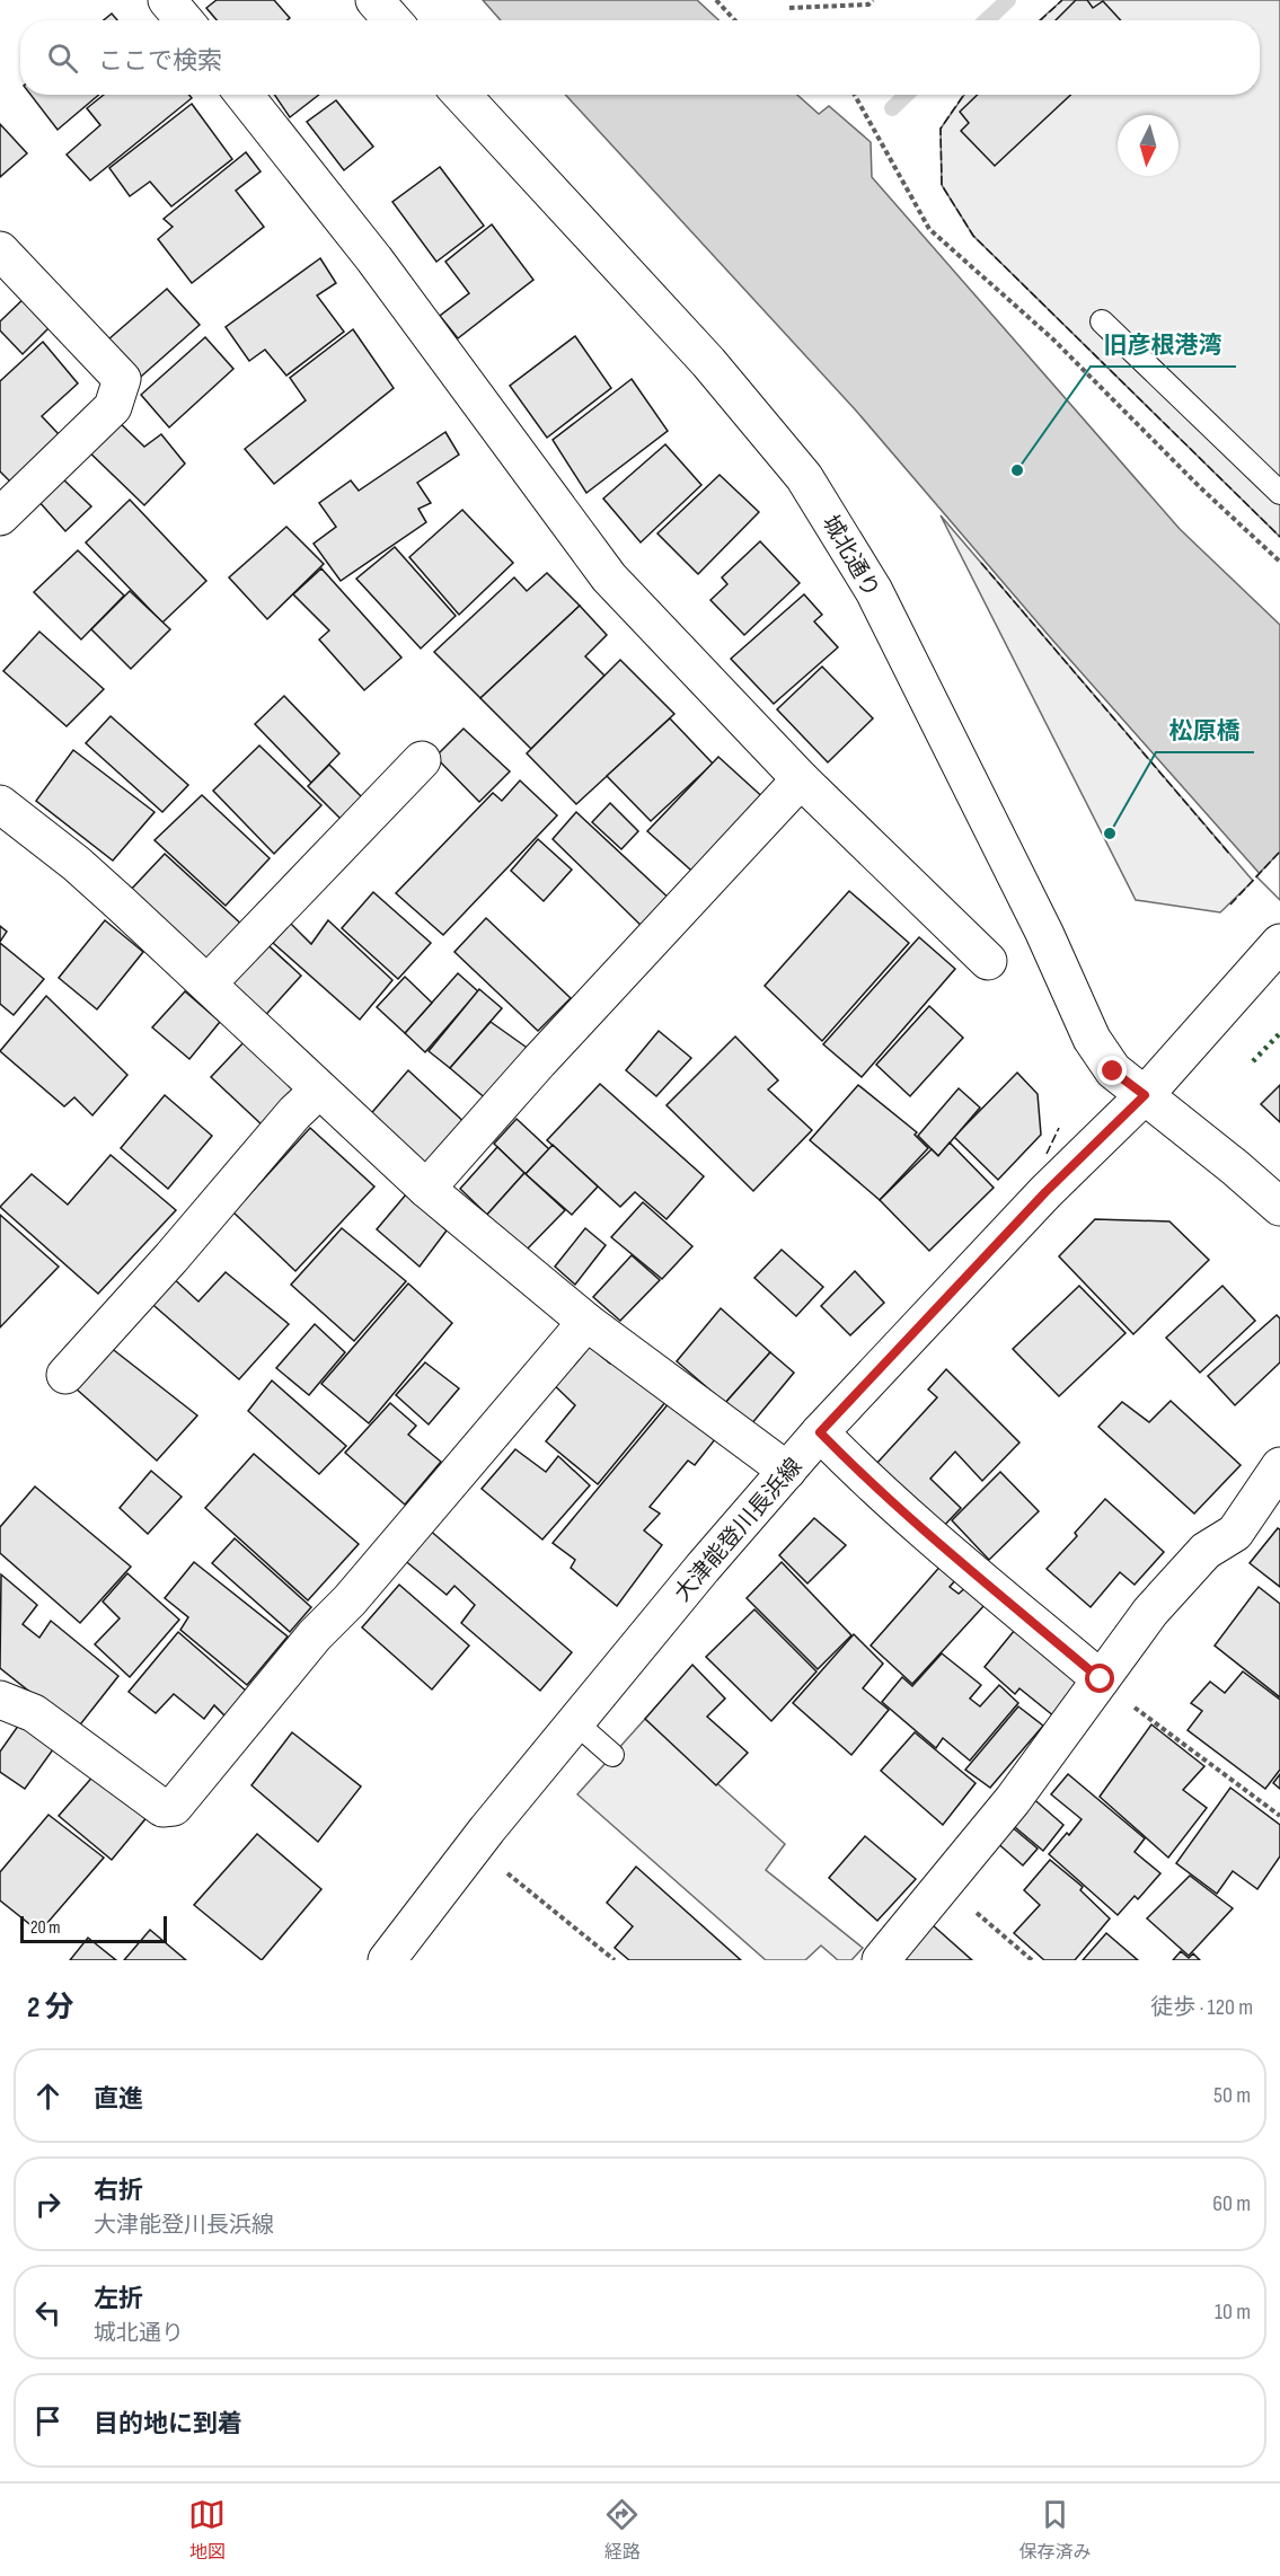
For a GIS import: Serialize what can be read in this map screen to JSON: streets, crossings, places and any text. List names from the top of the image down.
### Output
{
  "streets": {
    "street": ["城北通り", "大津能登川長浜線"]
  },
  "crossings": [
    ["城北通り", "大津能登川長浜線"]
  ],
  "places": ["旧彦根港湾", "松原橋"],
  "scale_bar": "20 m",
  "north": "bottom",
  "page": {
    "search": "ここで検索",
    "scale": "20 m",
    "heading": ["2 分", "徒歩 · 120 m"],
    "list": [
      ["直進", "50 m"],
      ["右折", "大津能登川長浜線", "60 m"],
      ["左折", "城北通り", "10 m"],
      "目的地に到着"
    ],
    "nav": ["地図", "経路", "保存済み"]
  }
}
